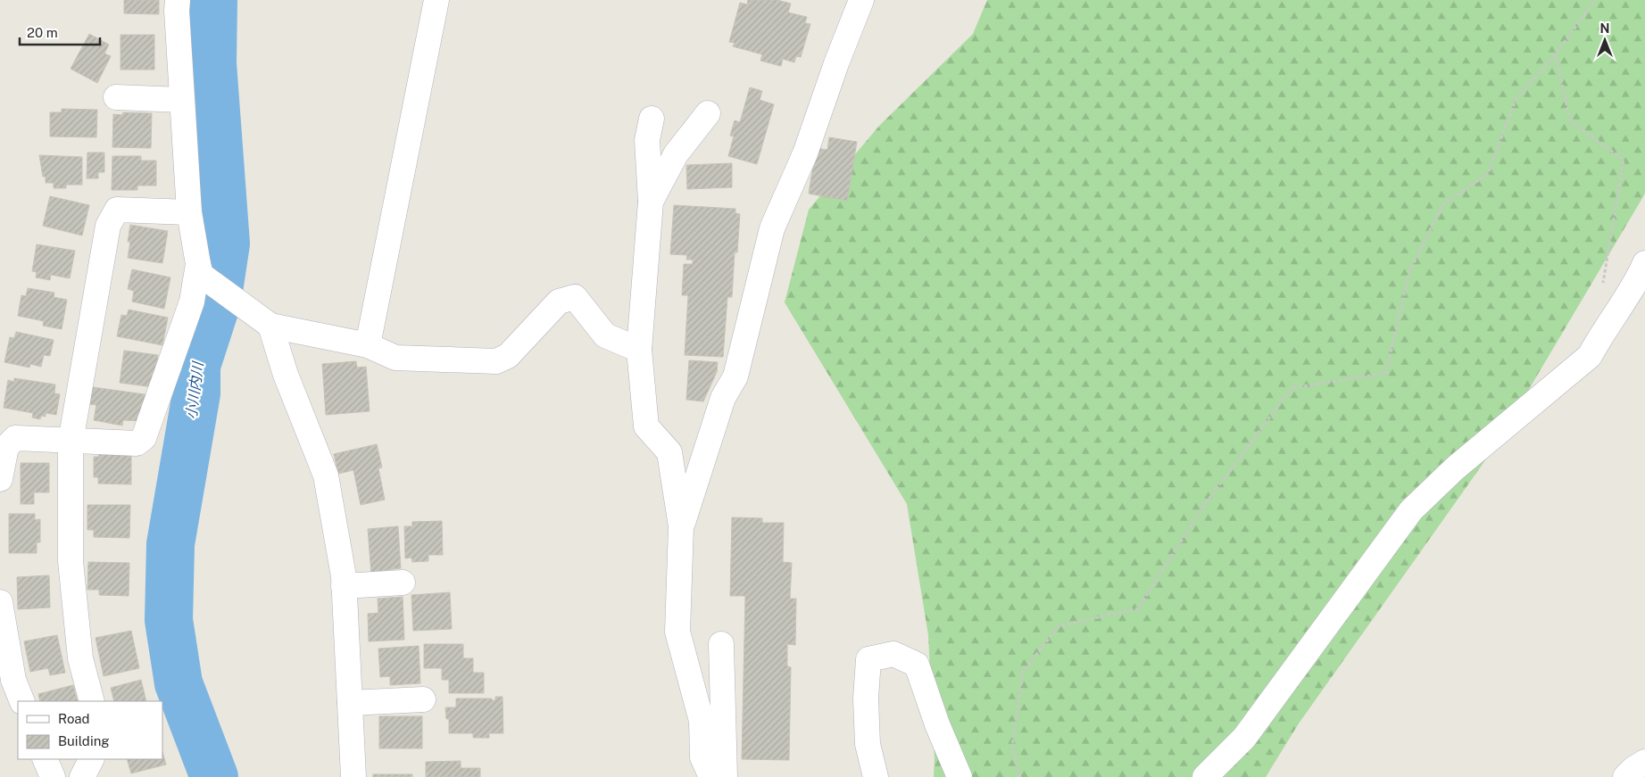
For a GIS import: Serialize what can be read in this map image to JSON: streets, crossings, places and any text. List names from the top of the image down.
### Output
{
  "water": ["小川内川"],
  "legend": ["Road", "Building"],
  "scale_bar": "20 m",
  "north": "top"
}
